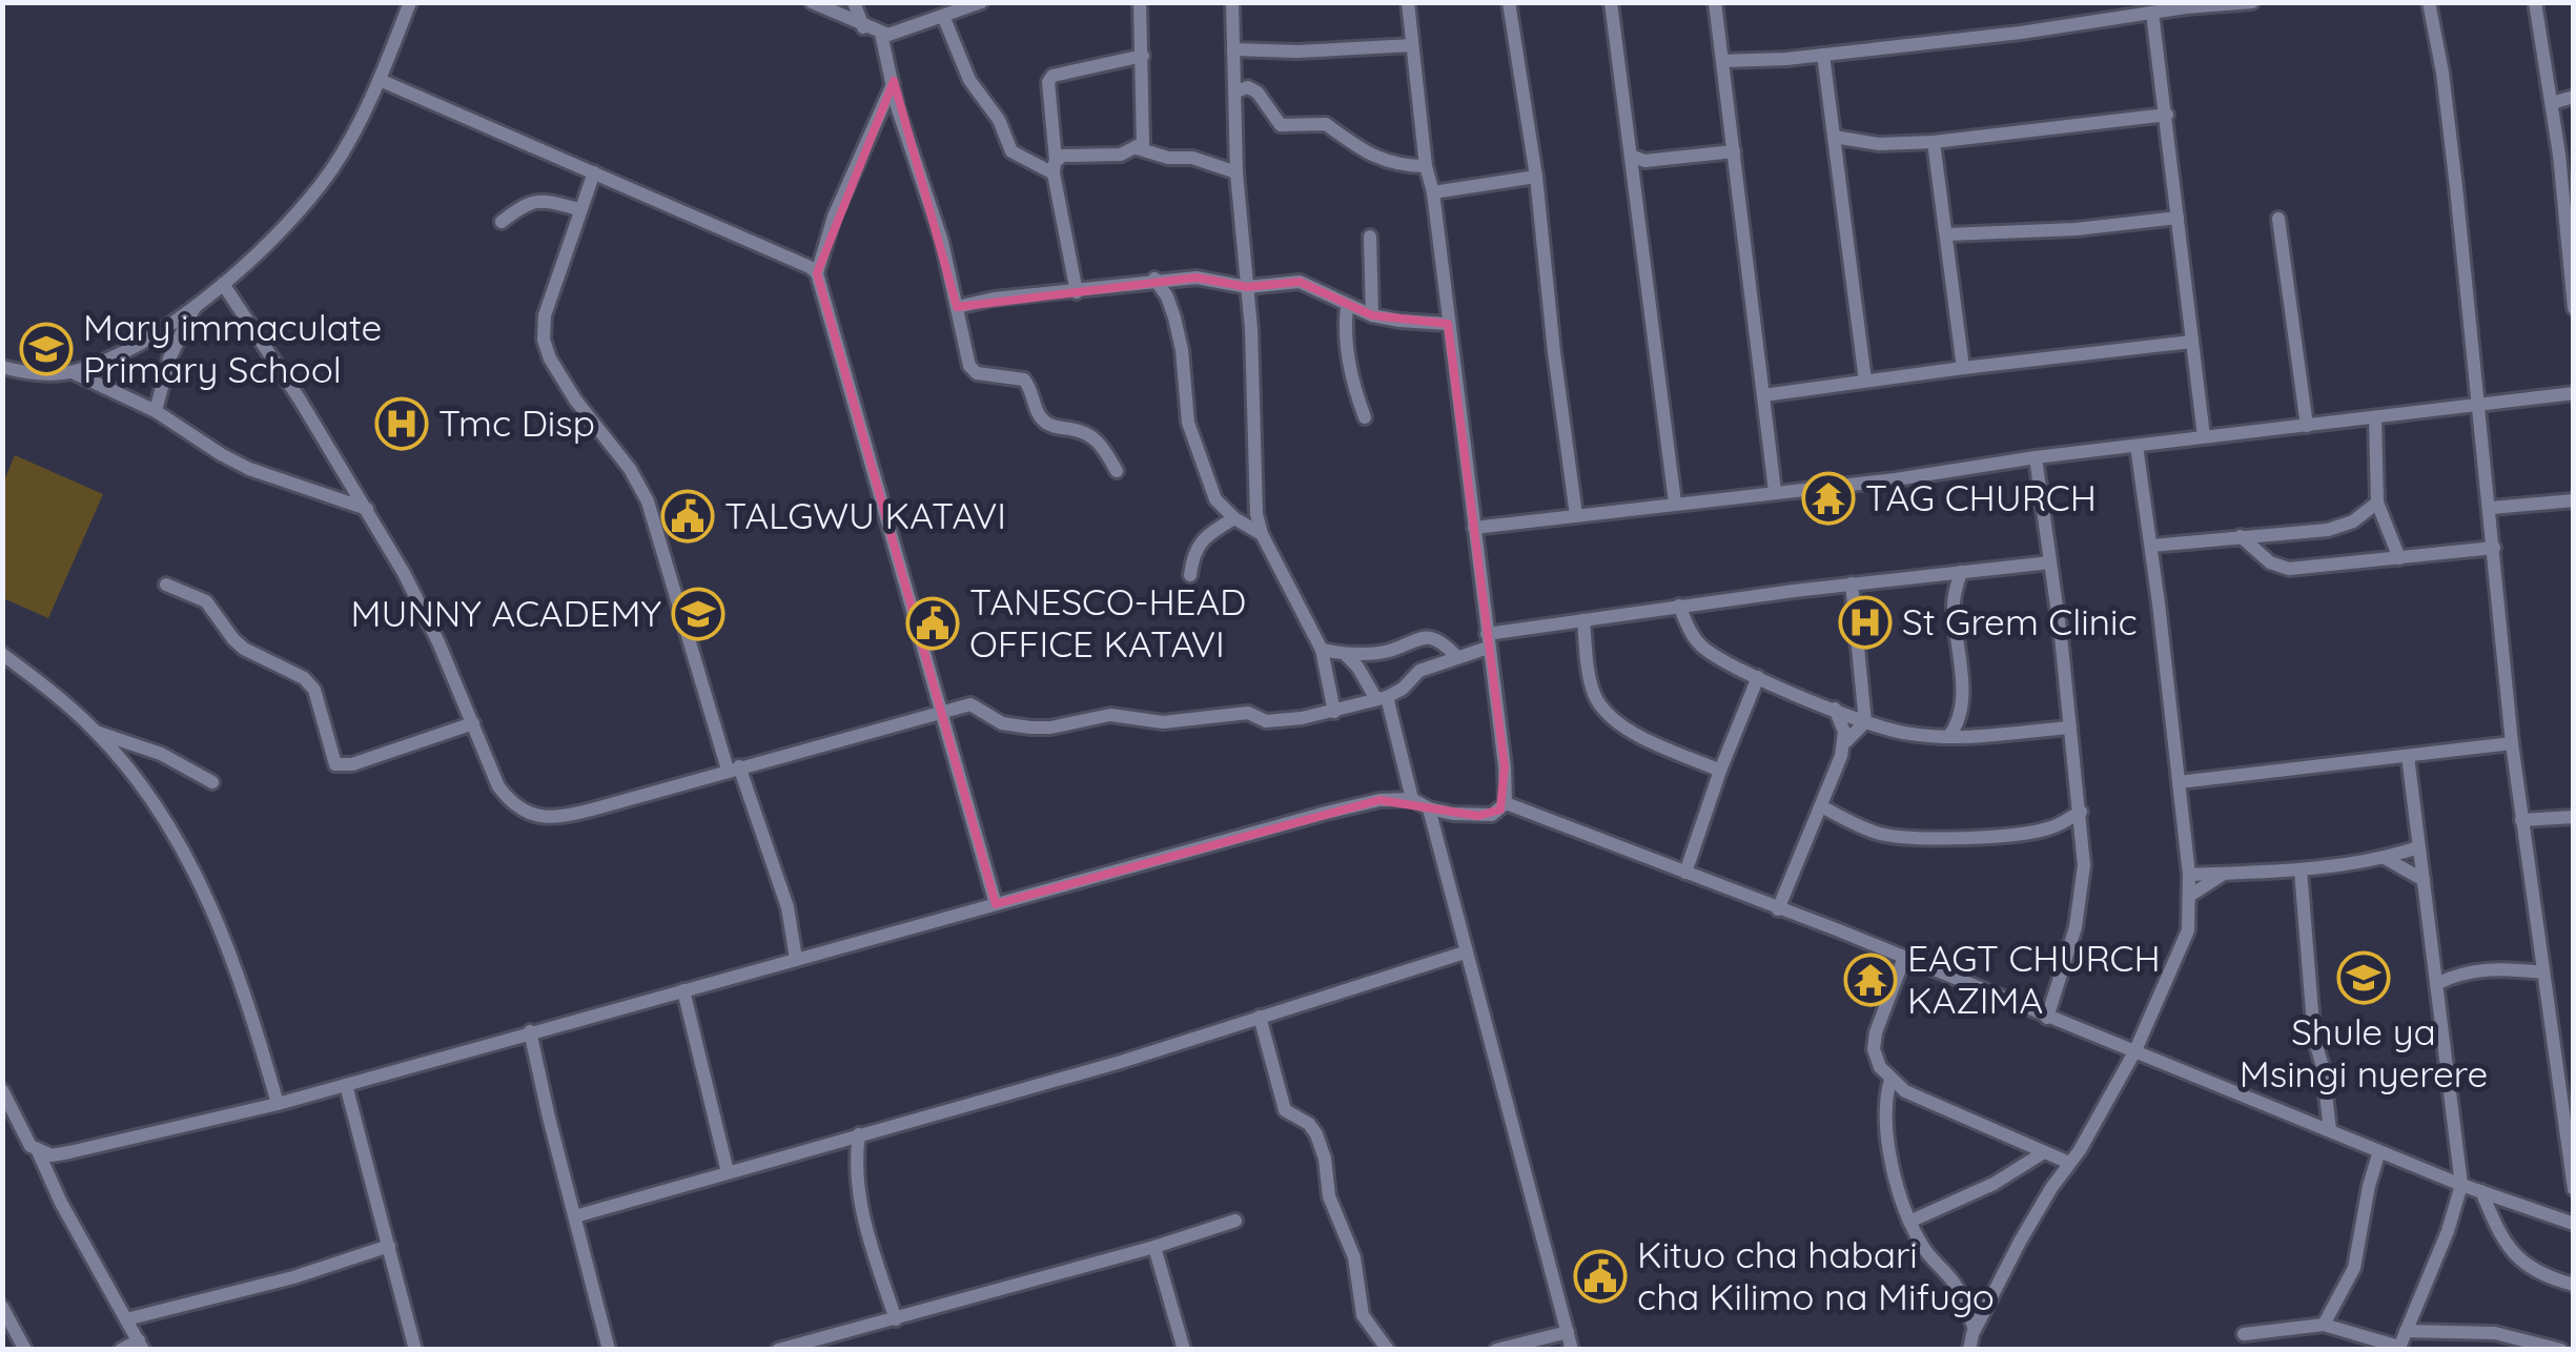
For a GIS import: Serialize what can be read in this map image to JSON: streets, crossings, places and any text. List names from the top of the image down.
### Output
{
  "places": {
    "school or university": ["Mary immaculate Primary School", "MUNNY ACADEMY", "Shule ya Msingi nyerere"],
    "hospital": ["Tmc Disp", "St Grem Clinic"],
    "temple": ["TAG CHURCH", "EAGT CHURCH KAZIMA"],
    "public building": ["TALGWU KATAVI", "TANESCO-HEAD OFFICE KATAVI", "Kituo cha habari cha Kilimo na Mifugo"]
  }
}
